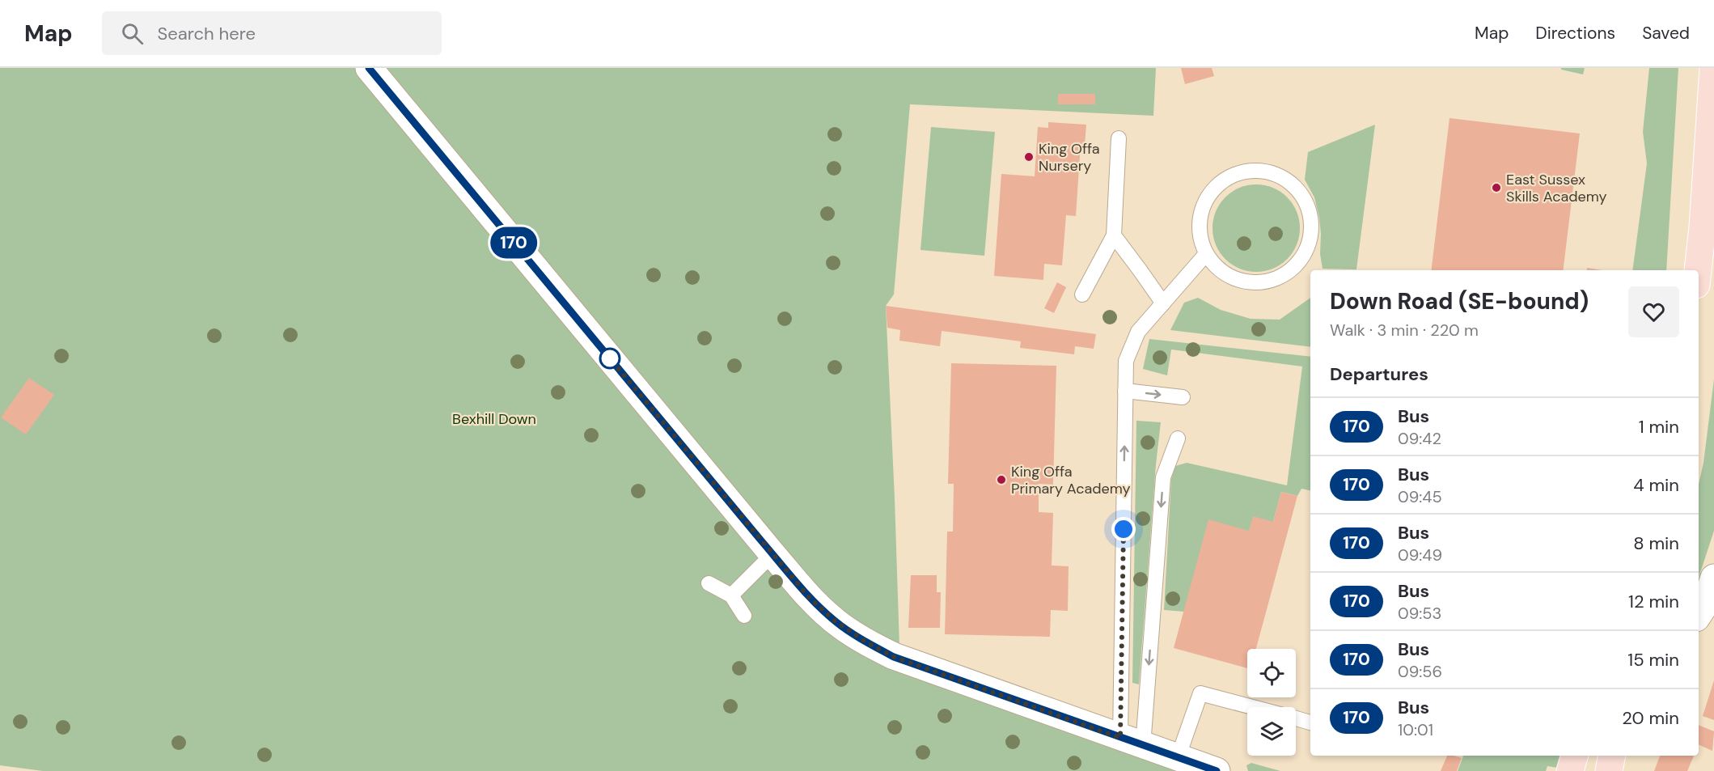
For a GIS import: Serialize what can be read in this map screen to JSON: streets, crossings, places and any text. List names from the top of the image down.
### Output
{
  "parks": ["Bexhill Down"],
  "places": ["King Offa Nursery", "East Sussex Skills Academy", "King Offa Primary Academy"],
  "lines": ["bus line 170"],
  "page": {
    "header": "Map",
    "search": "Search here",
    "nav": ["Map", "Directions", "Saved"],
    "on_map": "170",
    "heading": [
      ["Down Road (SE-bound)", "Walk · 3 min · 220 m"],
      "Departures"
    ],
    "list": [
      {
        "mark": "170",
        "name": "Bus",
        "note": "09:42",
        "value": "1 min"
      },
      {
        "mark": "170",
        "name": "Bus",
        "note": "09:45",
        "value": "4 min"
      },
      {
        "mark": "170",
        "name": "Bus",
        "note": "09:49",
        "value": "8 min"
      },
      {
        "mark": "170",
        "name": "Bus",
        "note": "09:53",
        "value": "12 min"
      },
      {
        "mark": "170",
        "name": "Bus",
        "note": "09:56",
        "value": "15 min"
      },
      {
        "mark": "170",
        "name": "Bus",
        "note": "10:01",
        "value": "20 min"
      }
    ]
  }
}
